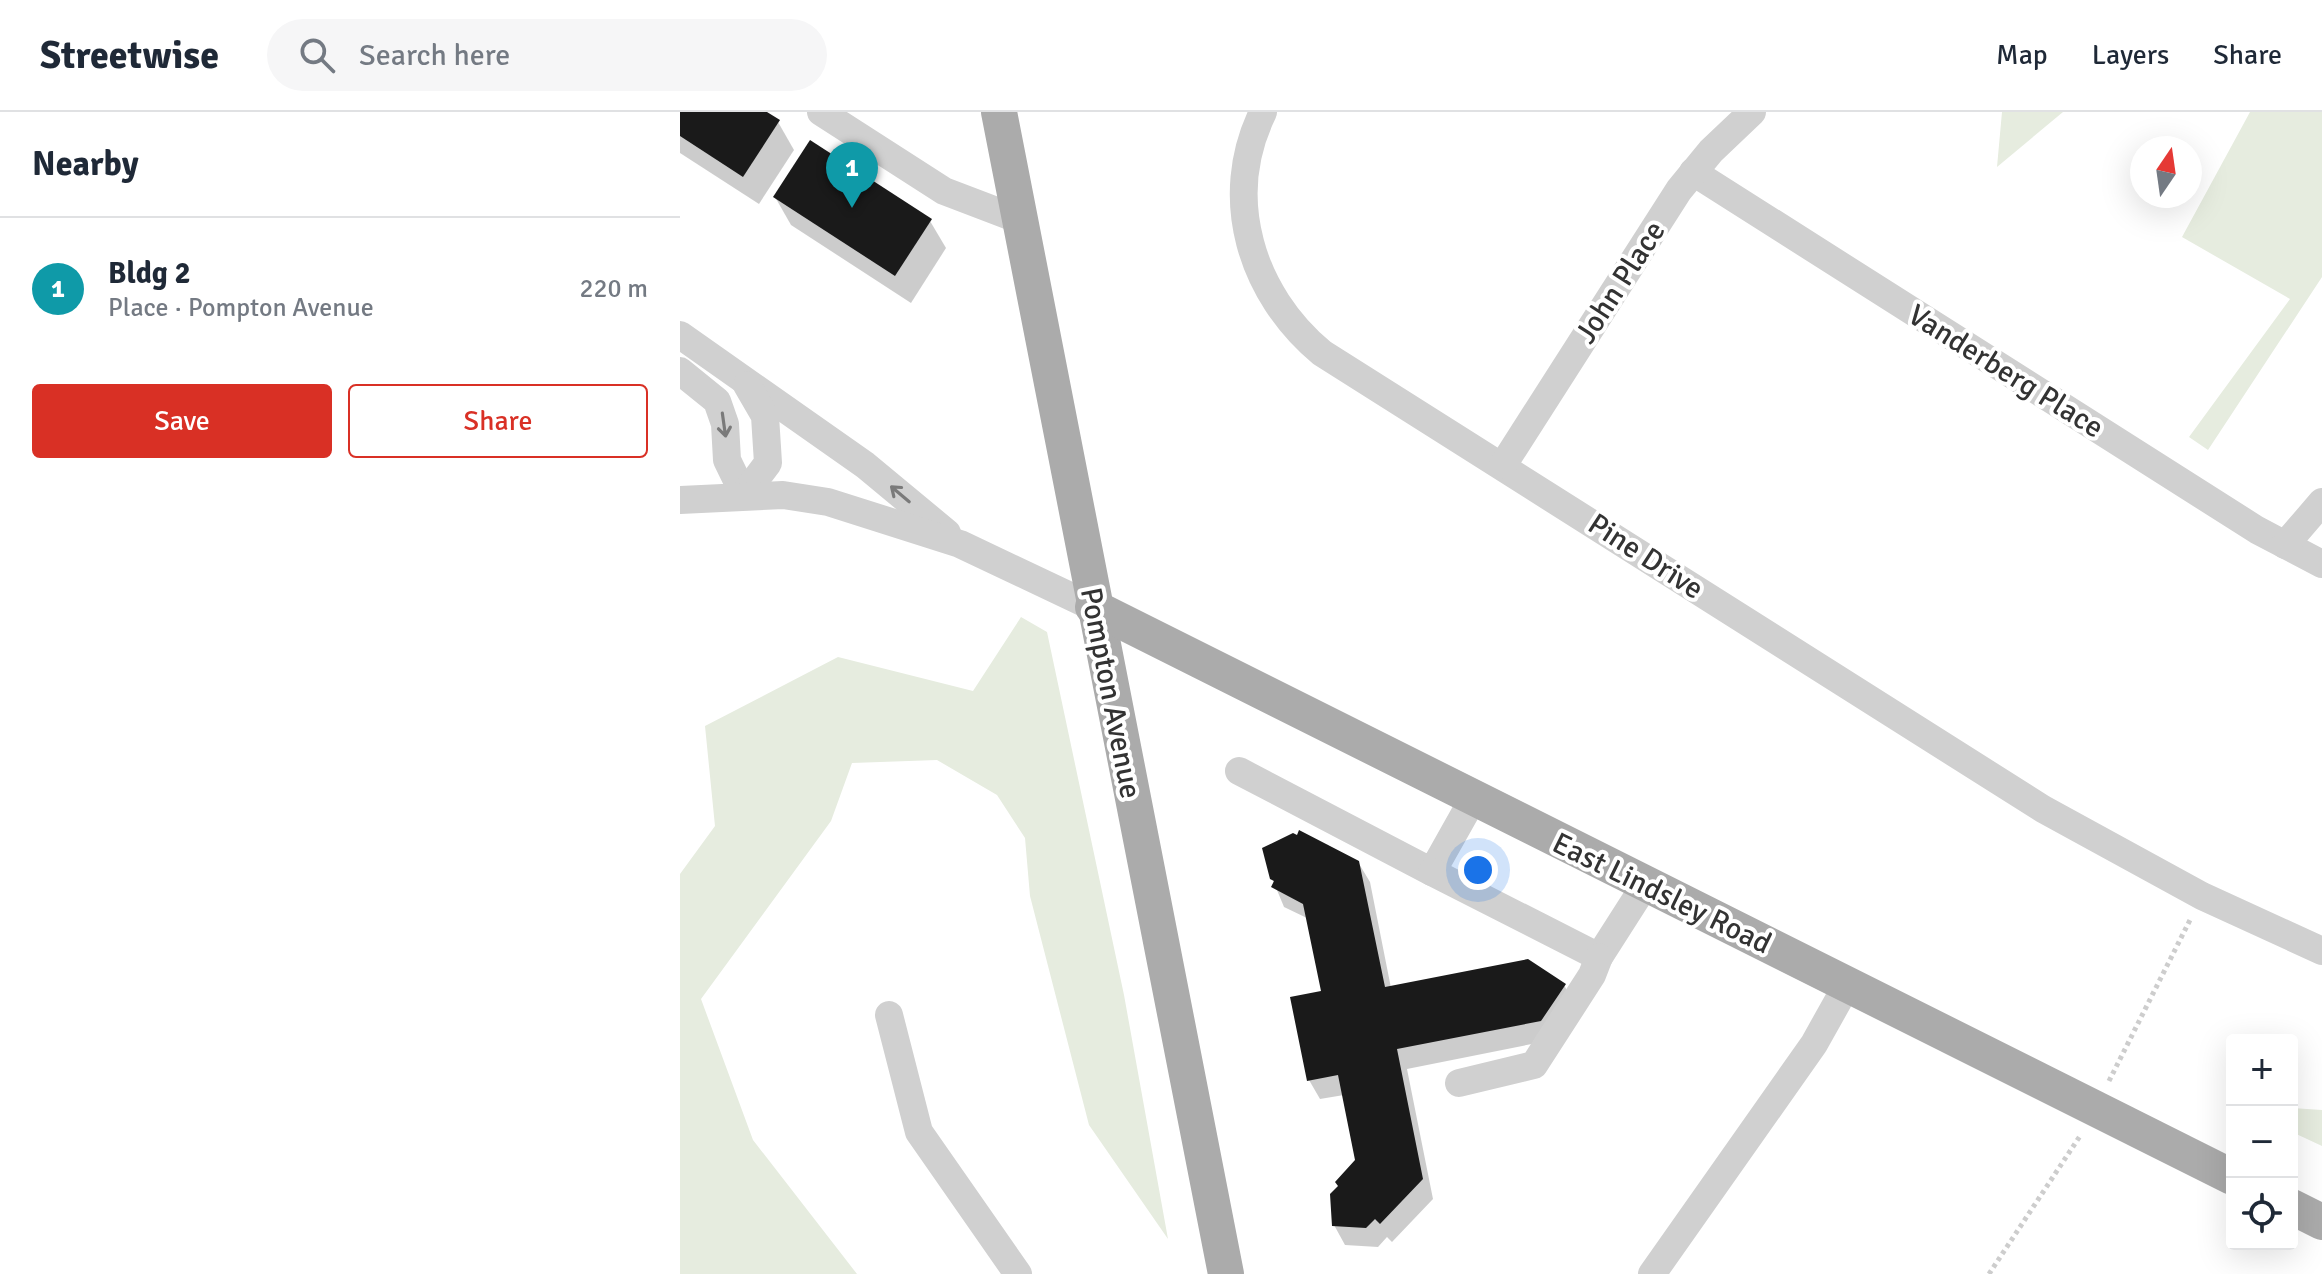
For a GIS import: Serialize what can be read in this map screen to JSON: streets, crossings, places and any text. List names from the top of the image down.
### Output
{
  "streets": {
    "main road": ["Pompton Avenue", "East Lindsley Road"],
    "street": ["John Place", "Vanderberg Place", "Pine Drive"]
  },
  "crossings": [
    ["John Place", "Vanderberg Place"],
    ["John Place", "Pine Drive"],
    ["Pompton Avenue", "East Lindsley Road"]
  ],
  "north": "top",
  "page": {
    "header": "Streetwise",
    "search": "Search here",
    "nav": ["Map", "Layers", "Share"],
    "heading": "Nearby",
    "pins": "1",
    "list": [
      {
        "mark": "1",
        "name": "Bldg 2",
        "note": "Place · Pompton Avenue",
        "value": "220 m"
      }
    ],
    "buttons": ["Save", "Share"],
    "map_buttons": ["+", "−"]
  }
}
